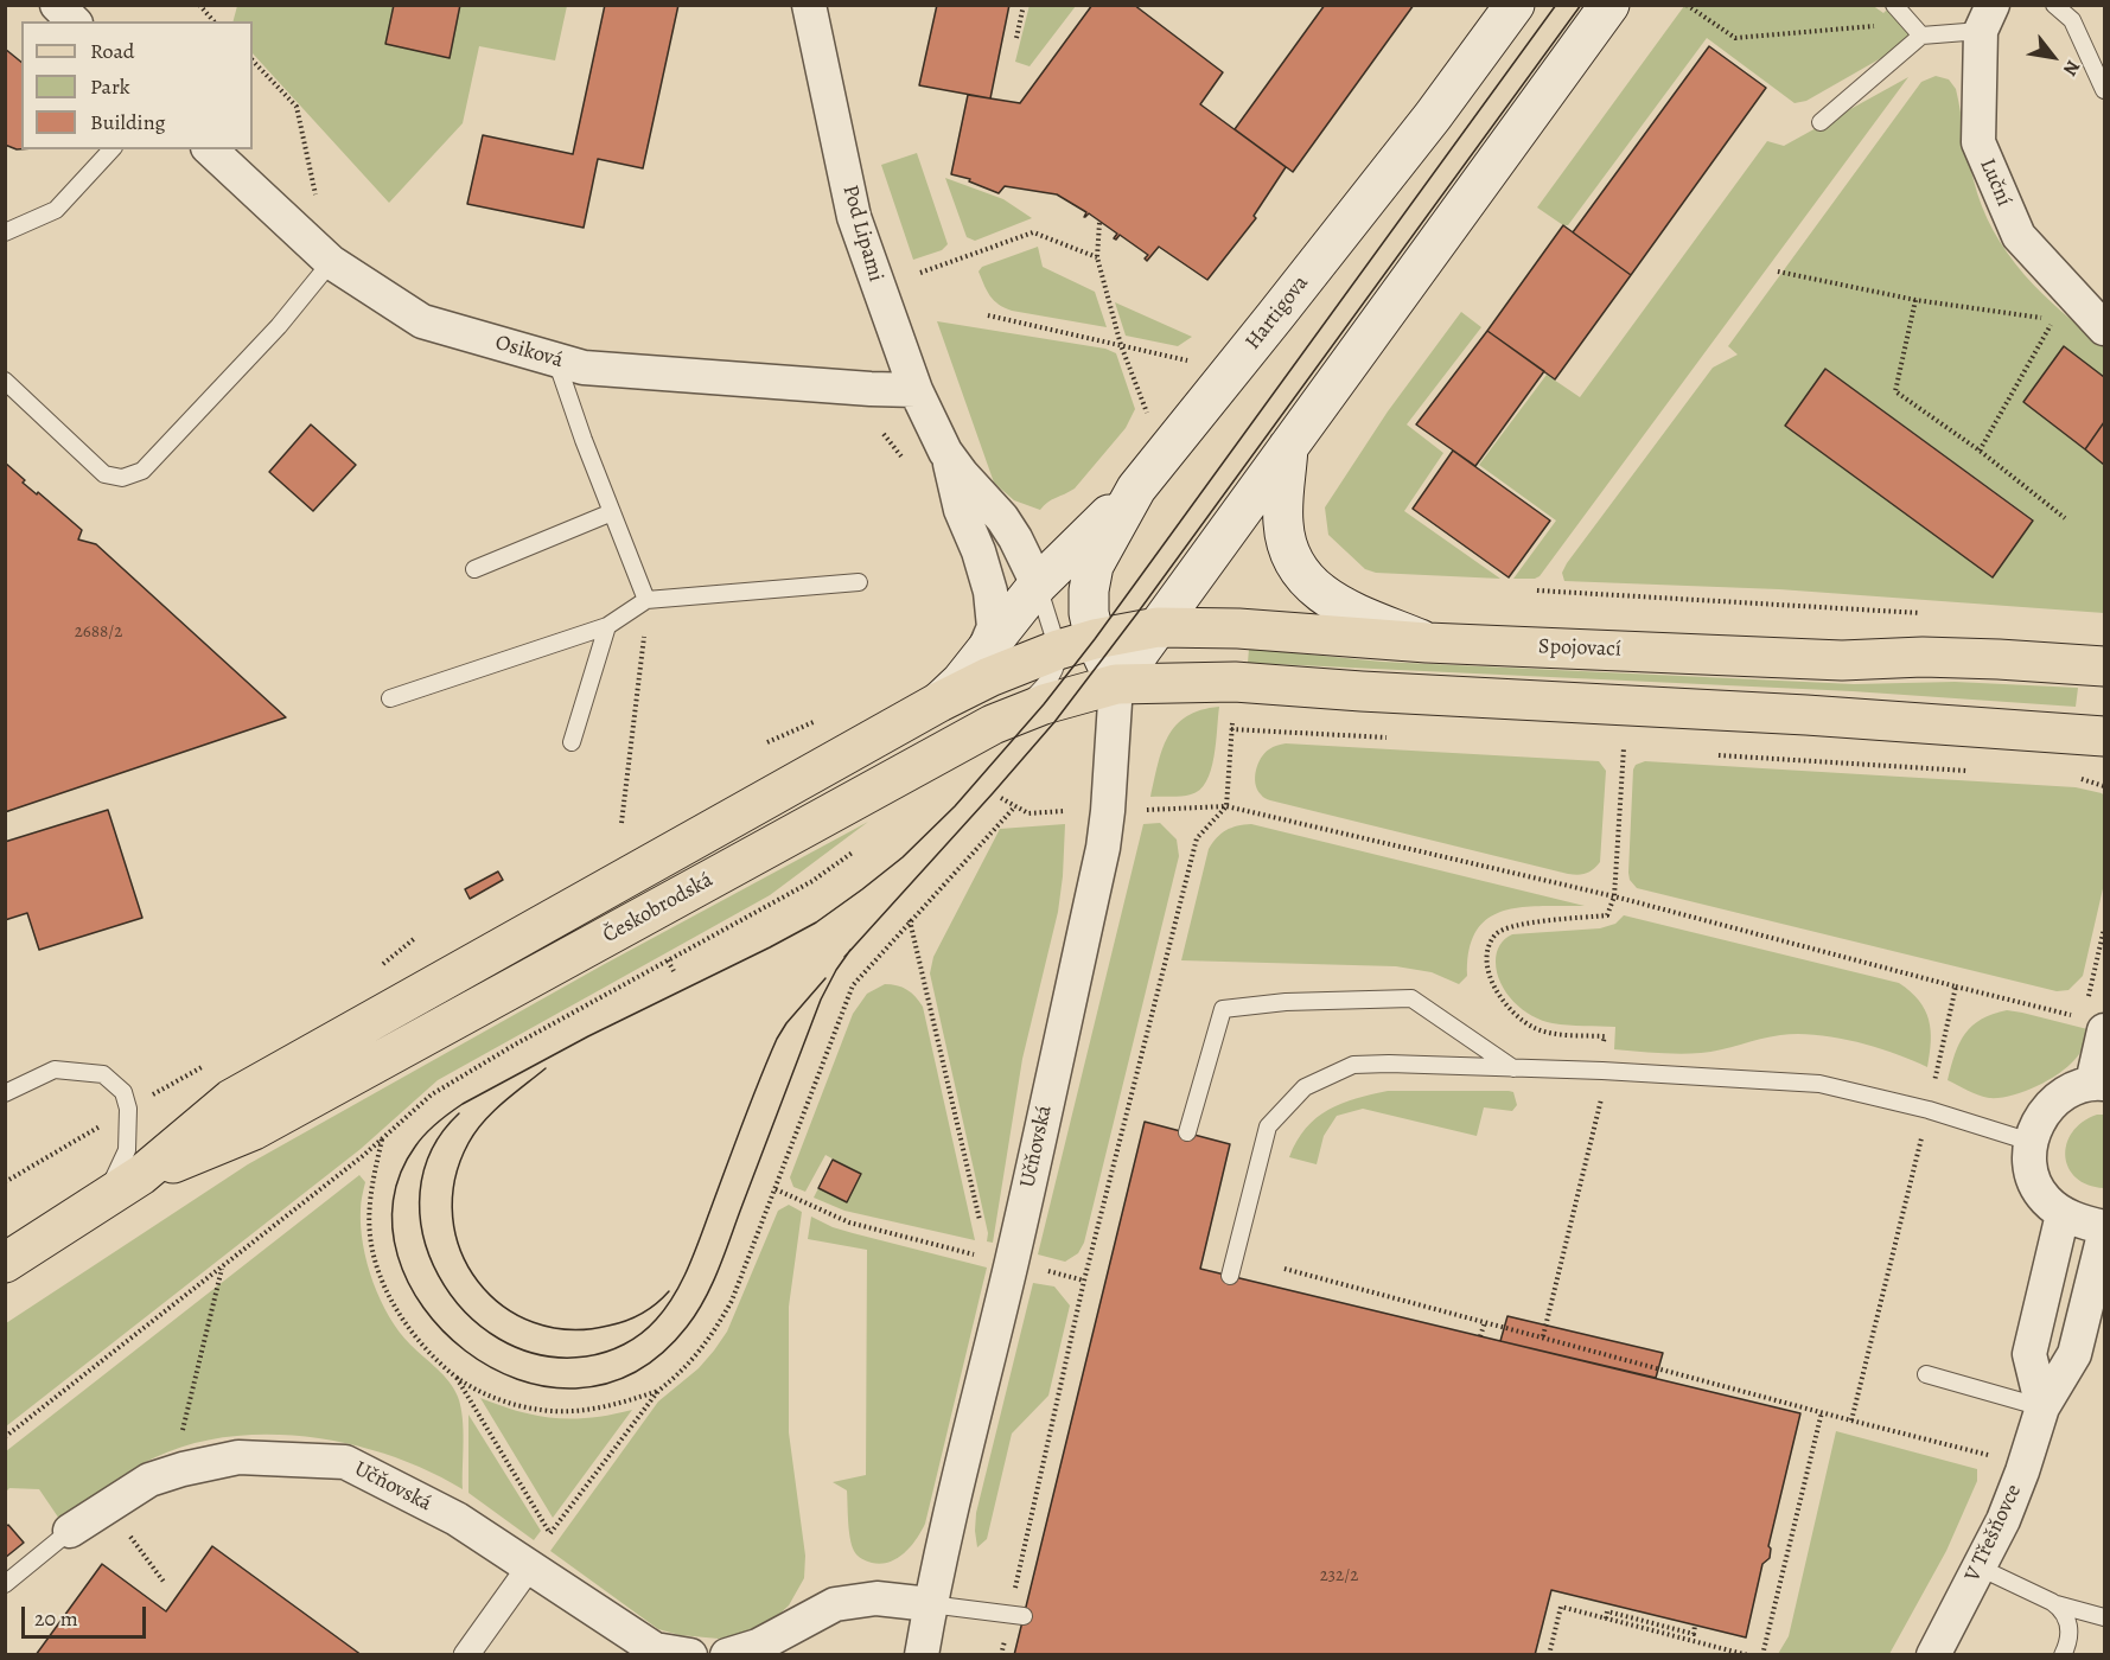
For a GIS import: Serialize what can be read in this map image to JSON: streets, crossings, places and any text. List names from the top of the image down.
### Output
{
  "streets": {
    "main road": ["Hartigova", "Spojovací", "Českobrodská"],
    "street": [
      "Luční",
      "Pod Lipami",
      "Osiková",
      "Učňovská",
      "V Třešňovce"
    ]
  },
  "crossings": [
    ["Pod Lipami", "Osiková"],
    ["Hartigova", "Spojovací"],
    ["Hartigova", "Českobrodská"],
    ["Hartigova", "Učňovská"],
    ["Spojovací", "Českobrodská"],
    ["Českobrodská", "Učňovská"]
  ],
  "house_numbers": ["2688/2", "232/2"],
  "legend": ["Road", "Park", "Building"],
  "scale_bar": "20 m",
  "north": "bottom right"
}
